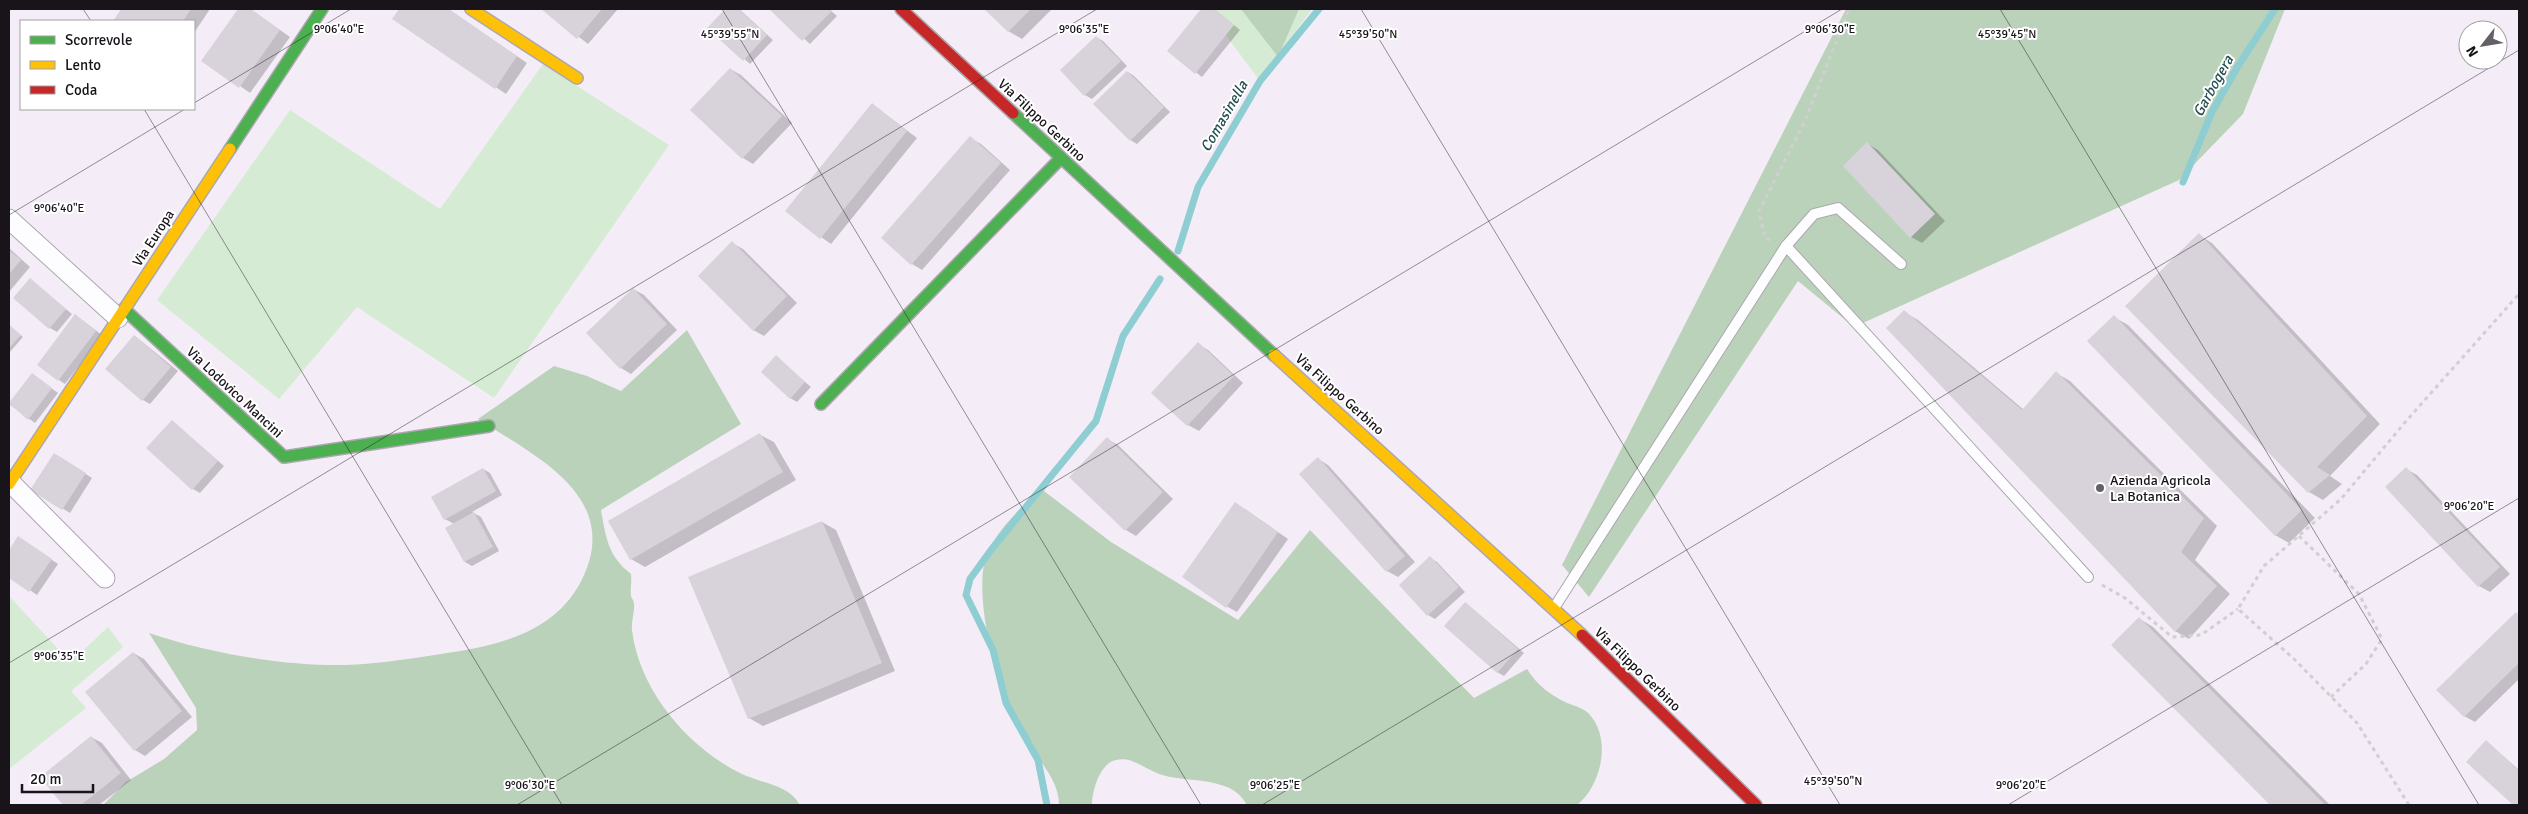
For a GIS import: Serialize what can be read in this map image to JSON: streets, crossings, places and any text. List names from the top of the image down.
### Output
{
  "streets": {
    "street": ["Via Filippo Gerbino", "Via Europa", "Via Lodovico Mancini"]
  },
  "crossings": [
    ["Via Europa", "Via Lodovico Mancini"]
  ],
  "water": ["Garbogera", "Comasinella"],
  "places": ["Azienda Agricola La Botanica"],
  "legend": ["Scorrevole", "Lento", "Coda"],
  "scale_bar": "20 m",
  "north": "bottom left",
  "coordinates": [
    "9°06'30\"E",
    "9°06'40\"E",
    "9°06'35\"E",
    "45°39'55\"N",
    "45°39'50\"N",
    "45°39'45\"N",
    "9°06'20\"E",
    "9°06'25\"E"
  ]
}
